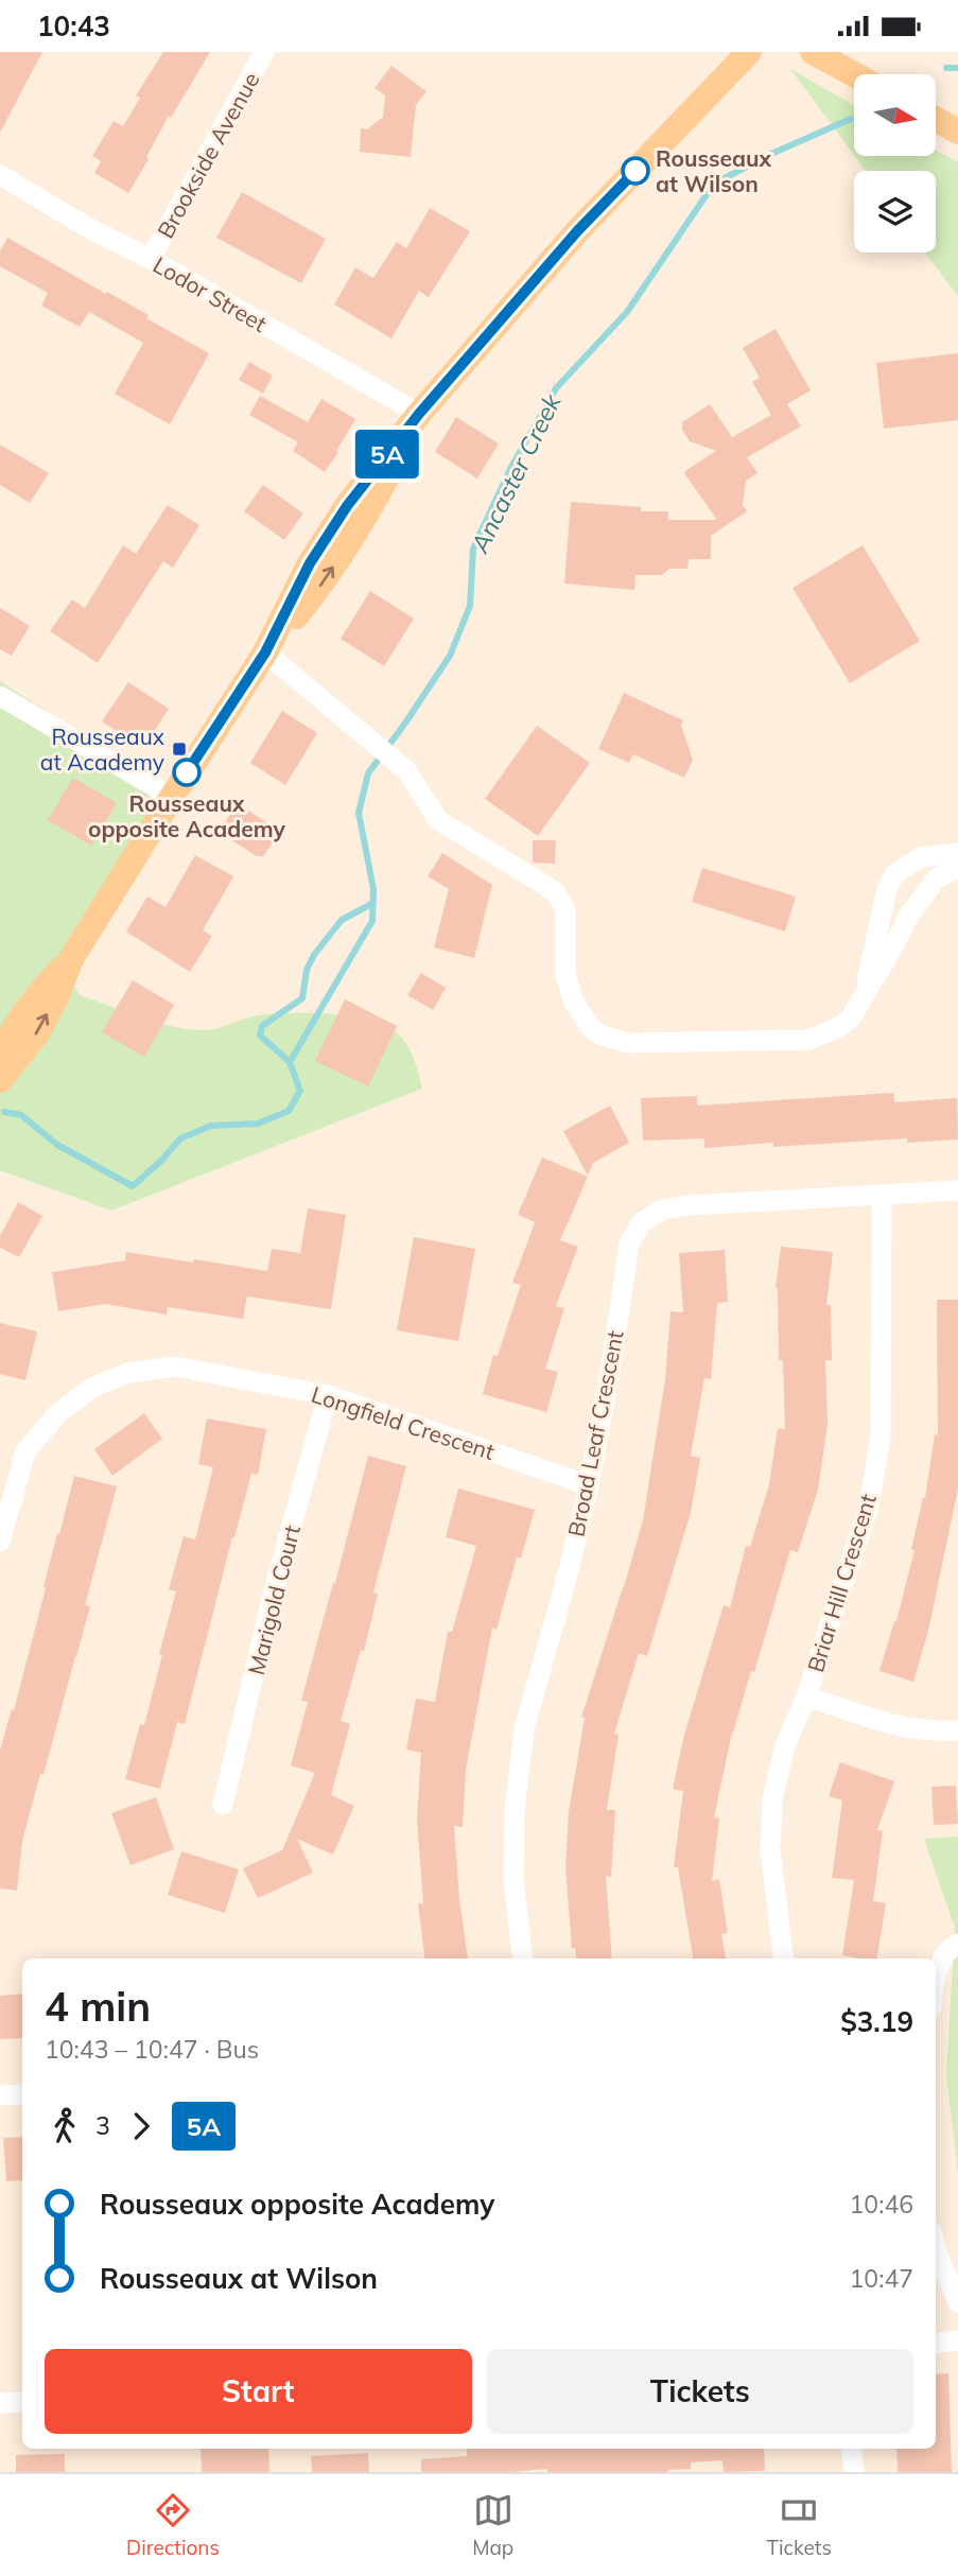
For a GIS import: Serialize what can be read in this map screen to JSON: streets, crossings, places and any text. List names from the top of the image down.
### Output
{
  "streets": {
    "street": [
      "Brookside Avenue",
      "Lodor Street",
      "Longfield Crescent",
      "Broad Leaf Crescent",
      "Briar Hill Crescent",
      "Marigold Court"
    ]
  },
  "crossings": [
    ["Brookside Avenue", "Lodor Street"],
    ["Longfield Crescent", "Broad Leaf Crescent"],
    ["Longfield Crescent", "Marigold Court"],
    ["Broad Leaf Crescent", "Briar Hill Crescent"]
  ],
  "water": ["Ancaster Creek"],
  "places": {
    "other": ["Rousseaux at Wilson", "Rousseaux opposite Academy"],
    "transit": ["Rousseaux at Academy"]
  },
  "lines": ["bus line 5A"],
  "north": "right",
  "page": {
    "status": "10:43",
    "on_map": "5A",
    "heading": ["4 min", "10:43 – 10:47 · Bus", "$3.19"],
    "legs": ["3", "5A"],
    "list": [
      {
        "name": "Rousseaux opposite Academy",
        "value": "10:46"
      },
      {
        "name": "Rousseaux at Wilson",
        "value": "10:47"
      }
    ],
    "buttons": ["Start", "Tickets"],
    "tabs": ["Directions", "Map", "Tickets"]
  }
}
